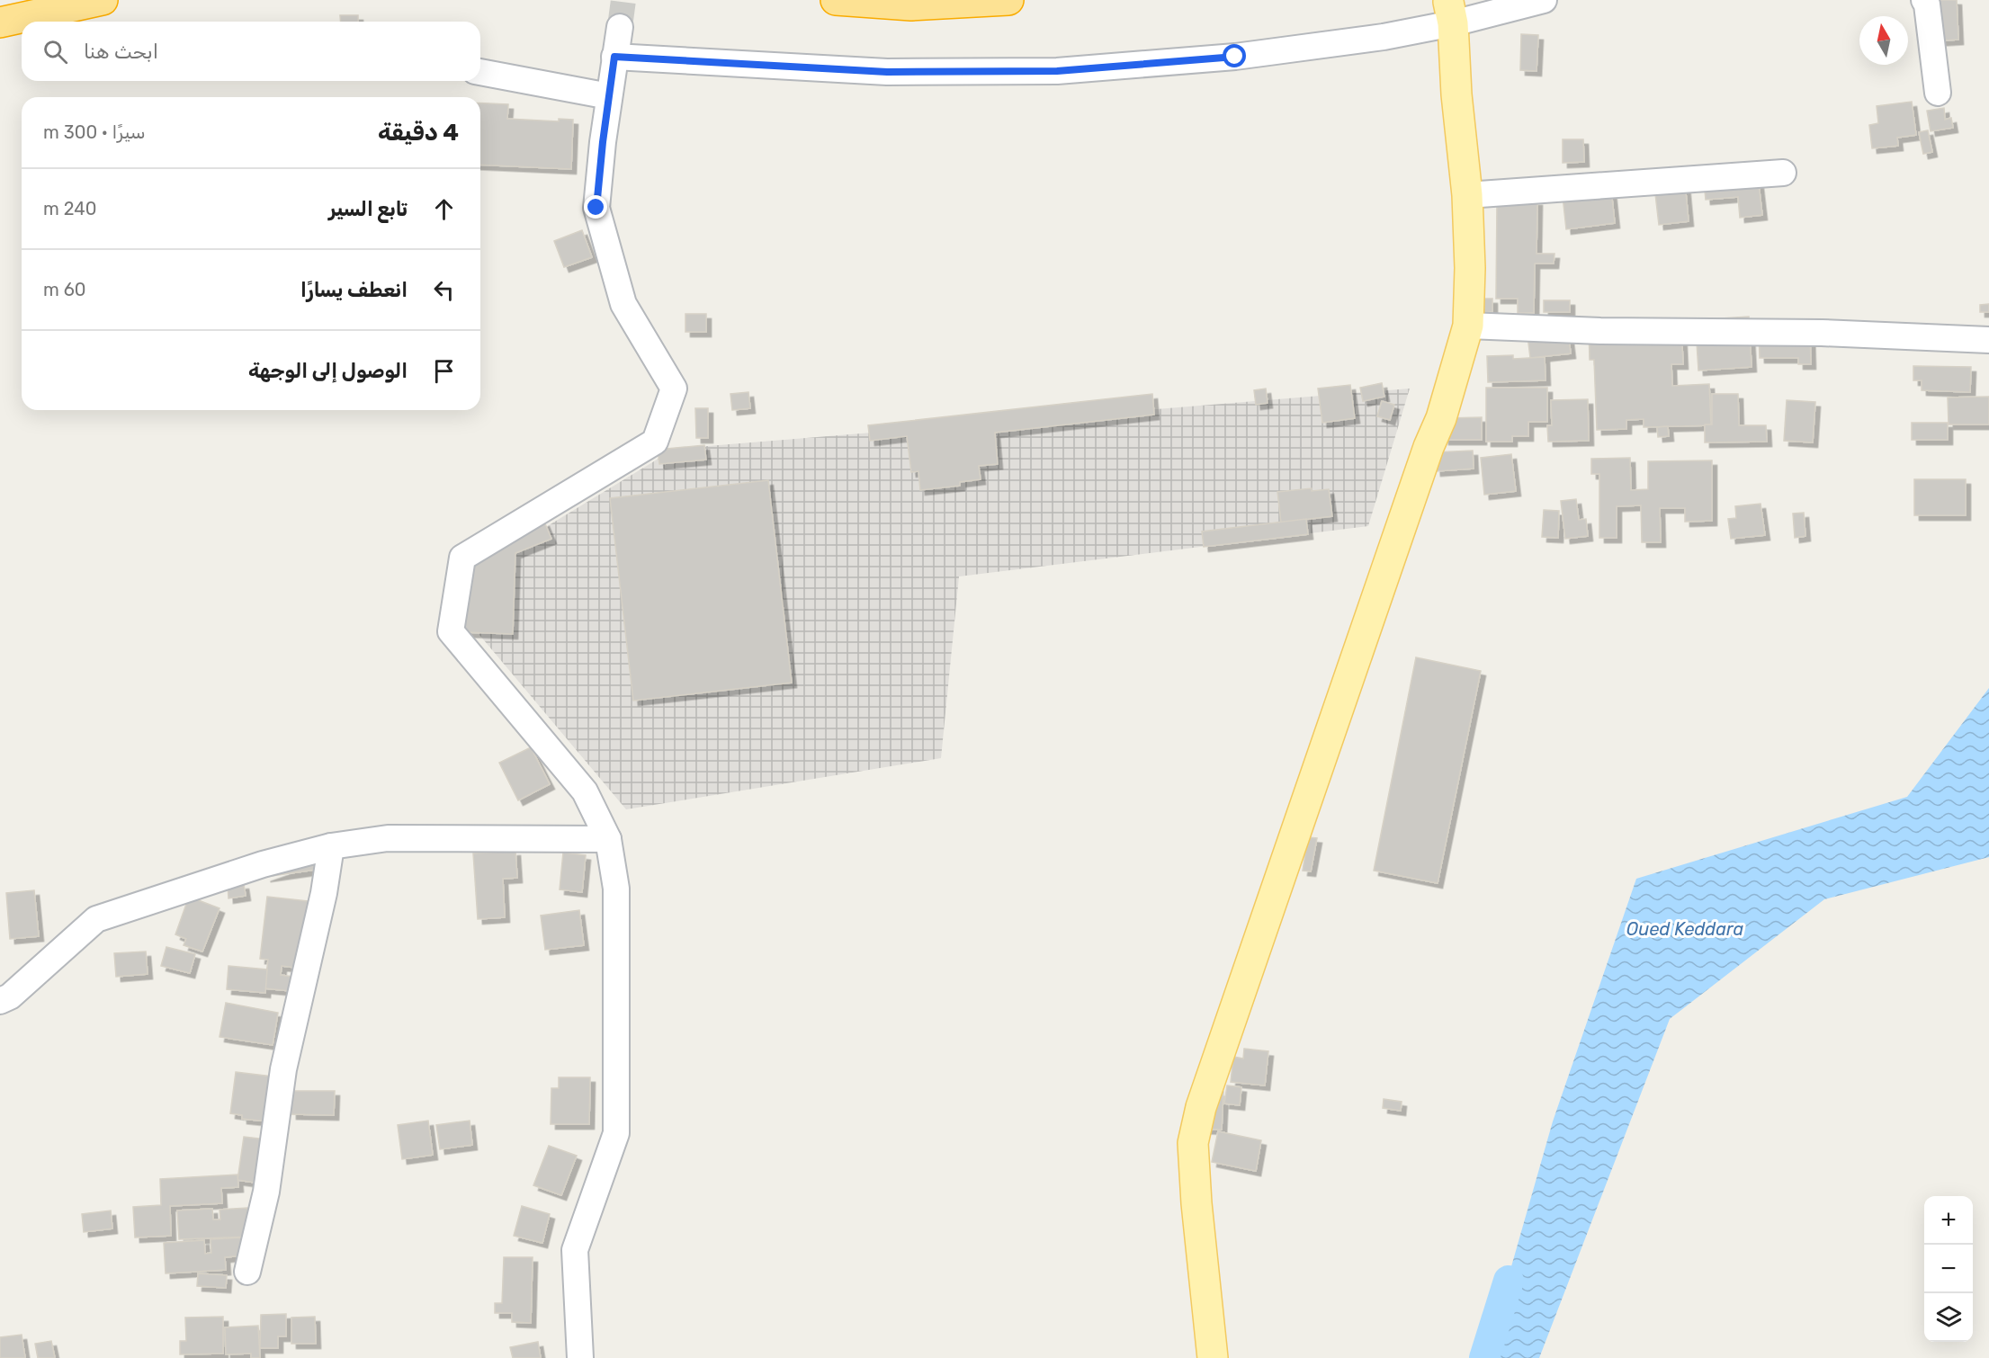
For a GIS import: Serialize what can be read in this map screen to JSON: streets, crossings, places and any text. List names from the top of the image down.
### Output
{
  "water": ["Oued Keddara"],
  "north": "top",
  "page": {
    "search": "ابحث هنا",
    "heading": ["4 دقيقة", "سيرًا · 300 m"],
    "list": [
      ["تابع السير", "240 m"],
      ["انعطف يسارًا", "60 m"],
      "الوصول إلى الوجهة"
    ],
    "map_buttons": ["+", "−"]
  }
}
